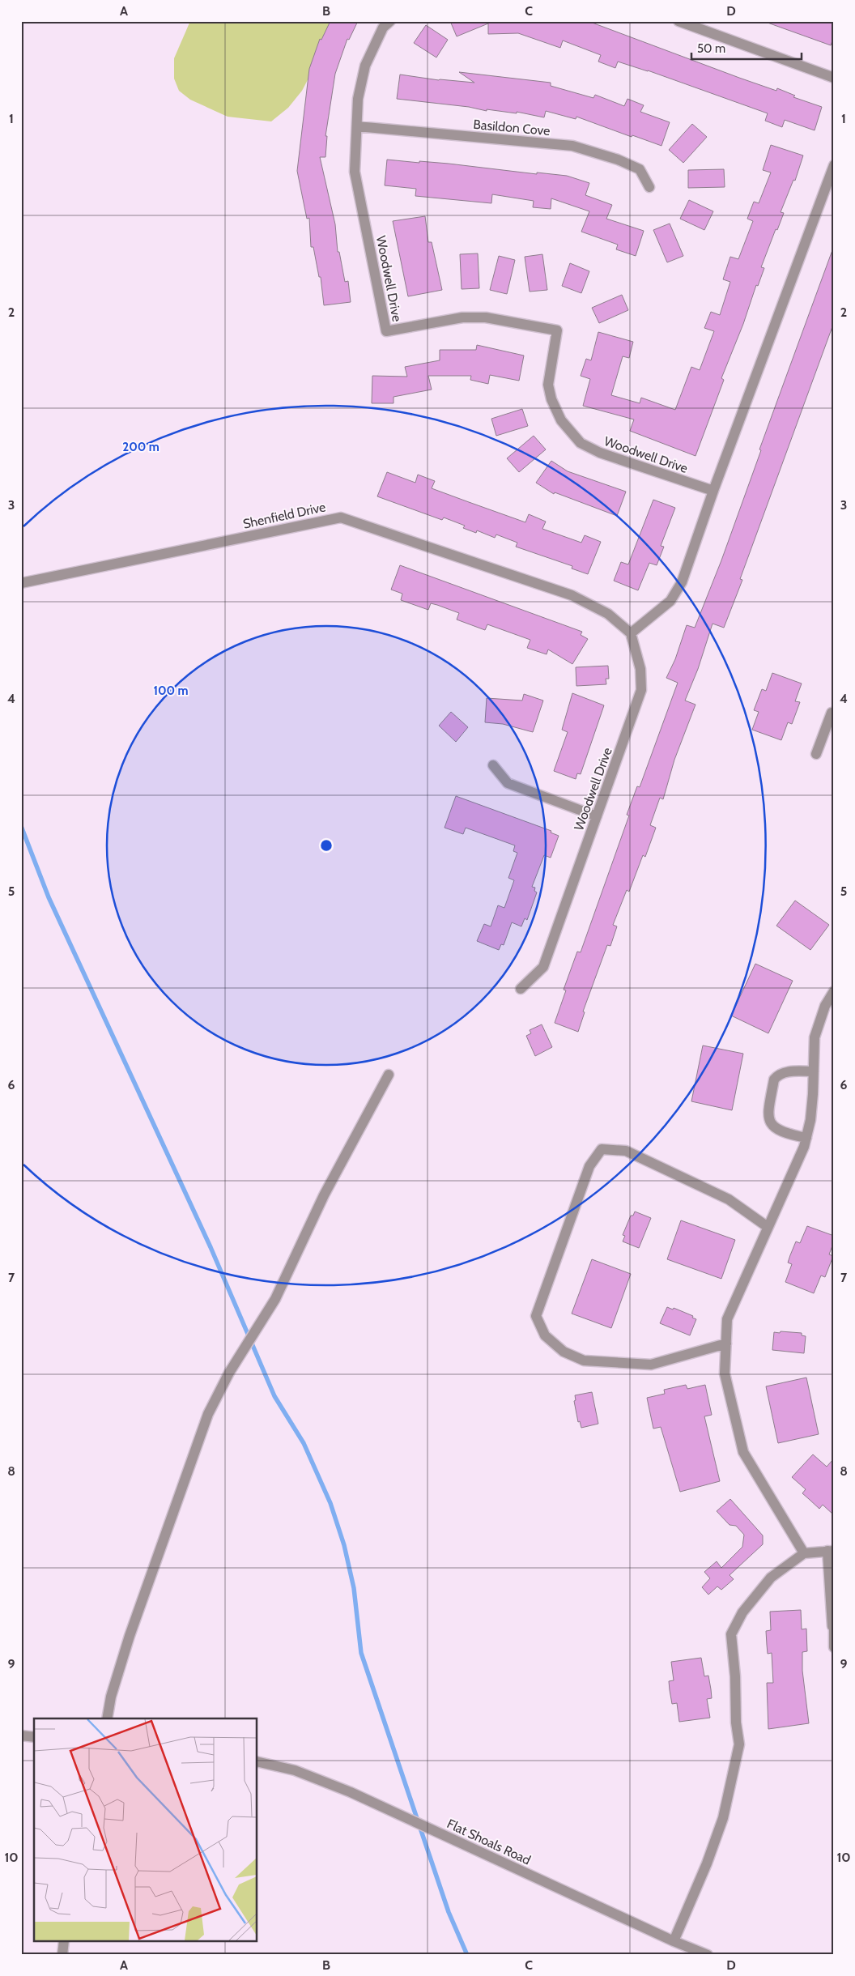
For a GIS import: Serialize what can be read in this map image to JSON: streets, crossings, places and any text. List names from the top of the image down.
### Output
{
  "streets": {
    "street": [
      "Basildon Cove",
      "Woodwell Drive",
      "Shenfield Drive",
      "Flat Shoals Road"
    ]
  },
  "crossings": [
    ["Basildon Cove", "Woodwell Drive"],
    ["Woodwell Drive", "Shenfield Drive"]
  ],
  "scale_bar": "50 m",
  "grid": {
    "columns": [
      "A",
      "B",
      "C",
      "D"
    ],
    "rows": [
      "1",
      "2",
      "3",
      "4",
      "5",
      "6",
      "7",
      "8",
      "9",
      "10"
    ]
  },
  "rings": ["200 m", "100 m"]
}
